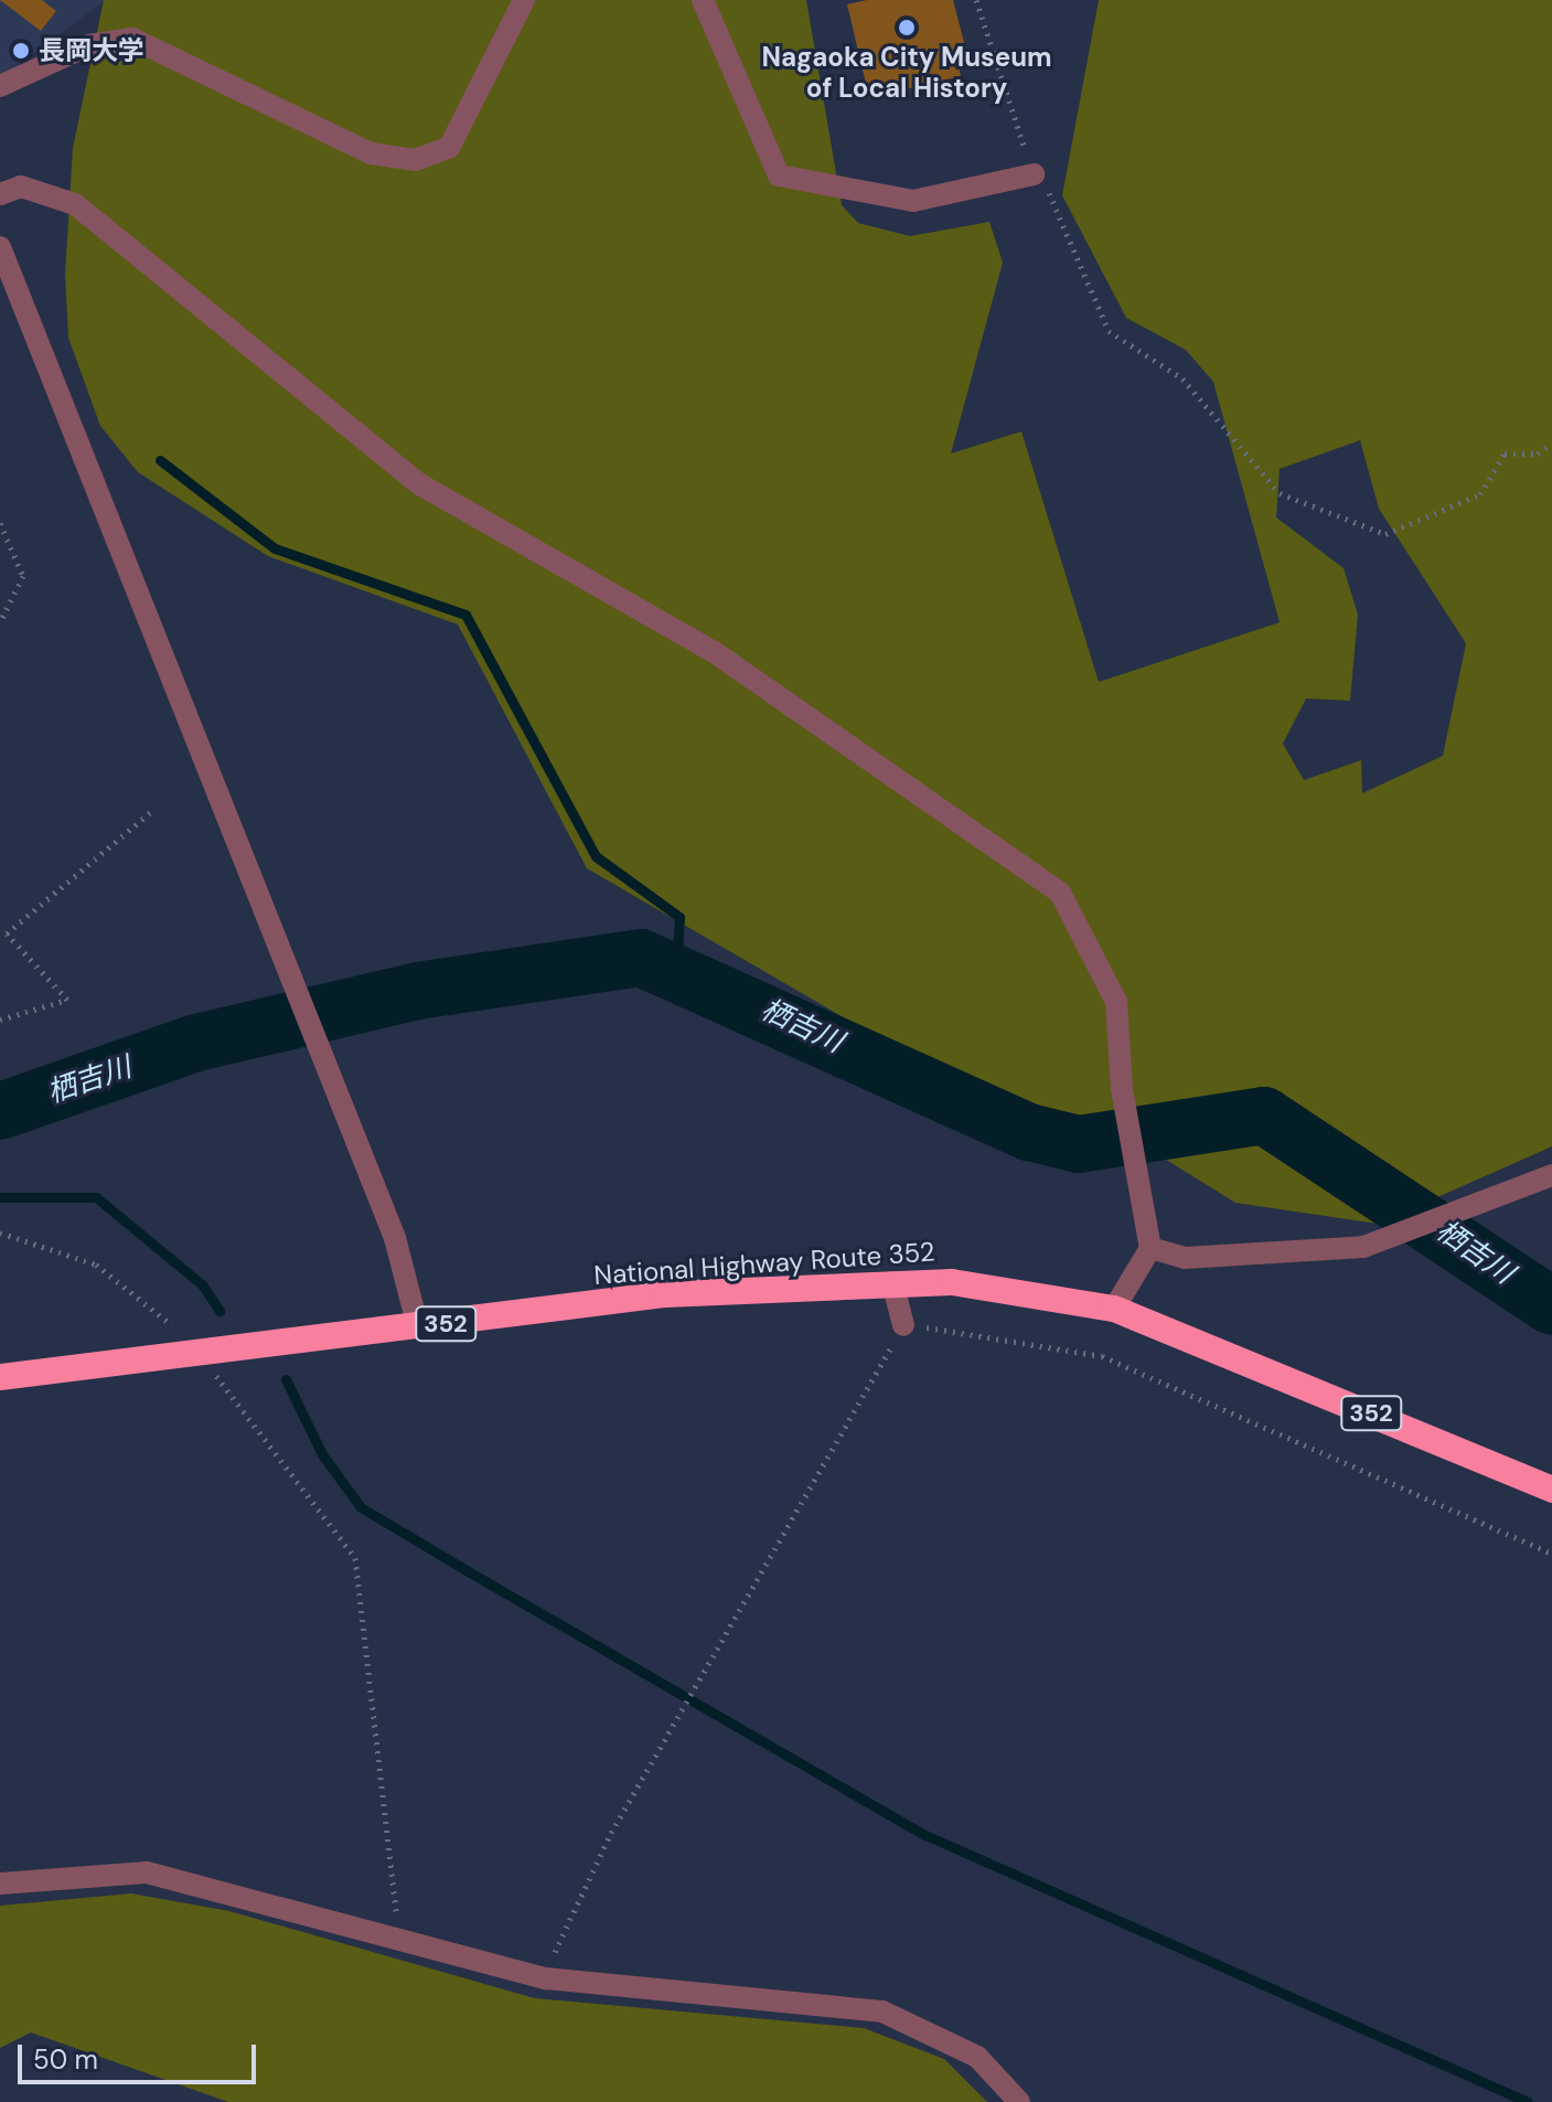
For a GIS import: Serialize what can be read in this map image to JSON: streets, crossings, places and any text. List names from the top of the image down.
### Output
{
  "streets": {
    "highway": ["National Highway Route 352", "352"]
  },
  "water": ["栖吉川"],
  "places": ["Nagaoka City Museum of Local History", "長岡大学"],
  "scale_bar": "50 m"
}
